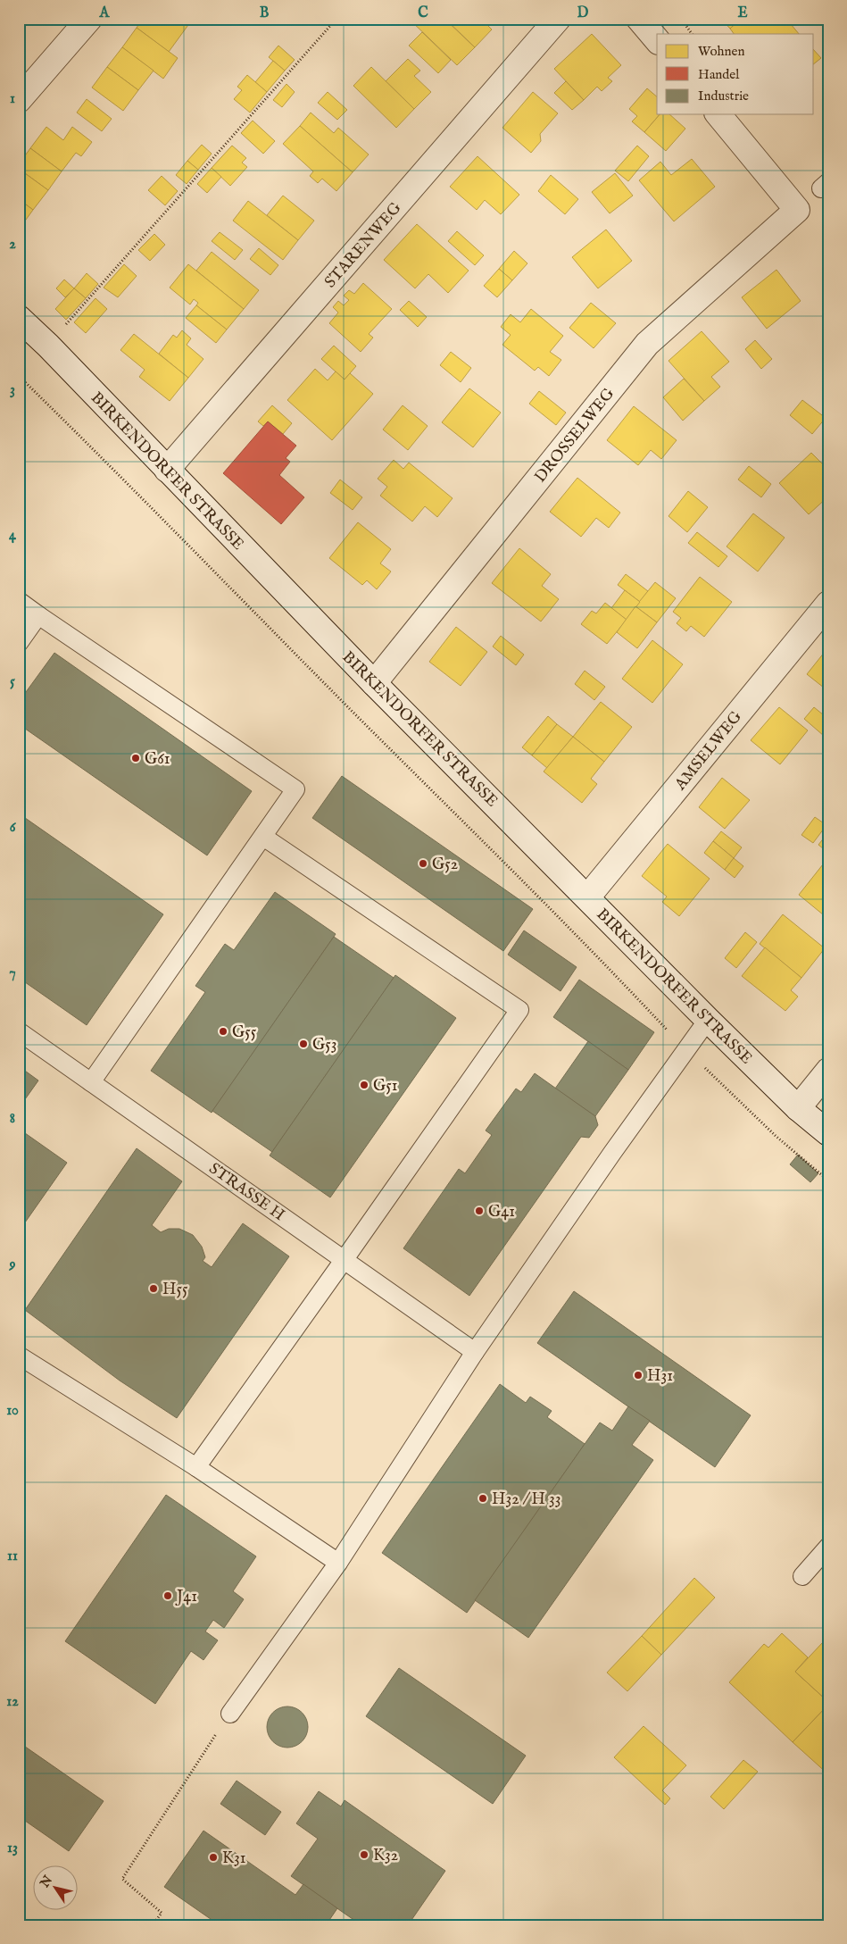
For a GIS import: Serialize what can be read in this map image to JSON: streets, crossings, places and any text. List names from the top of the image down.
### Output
{
  "streets": {
    "street": [
      "STARENWEG",
      "DROSSELWEG",
      "BIRKENDORFER STRASSE",
      "AMSELWEG"
    ],
    "lane": ["STRASSE H"]
  },
  "crossings": [
    ["STARENWEG", "BIRKENDORFER STRASSE"],
    ["DROSSELWEG", "BIRKENDORFER STRASSE"],
    ["BIRKENDORFER STRASSE", "AMSELWEG"]
  ],
  "places": [
    "G61",
    "G52",
    "G55",
    "G53",
    "G51",
    "G41",
    "H55",
    "H31",
    "H32 / H 33",
    "J41",
    "K32",
    "K31"
  ],
  "legend": ["Wohnen", "Handel", "Industrie"],
  "north": "top left",
  "grid": {
    "columns": [
      "A",
      "B",
      "C",
      "D",
      "E"
    ],
    "rows": [
      "1",
      "2",
      "3",
      "4",
      "5",
      "6",
      "7",
      "8",
      "9",
      "10",
      "11",
      "12",
      "13"
    ]
  }
}
